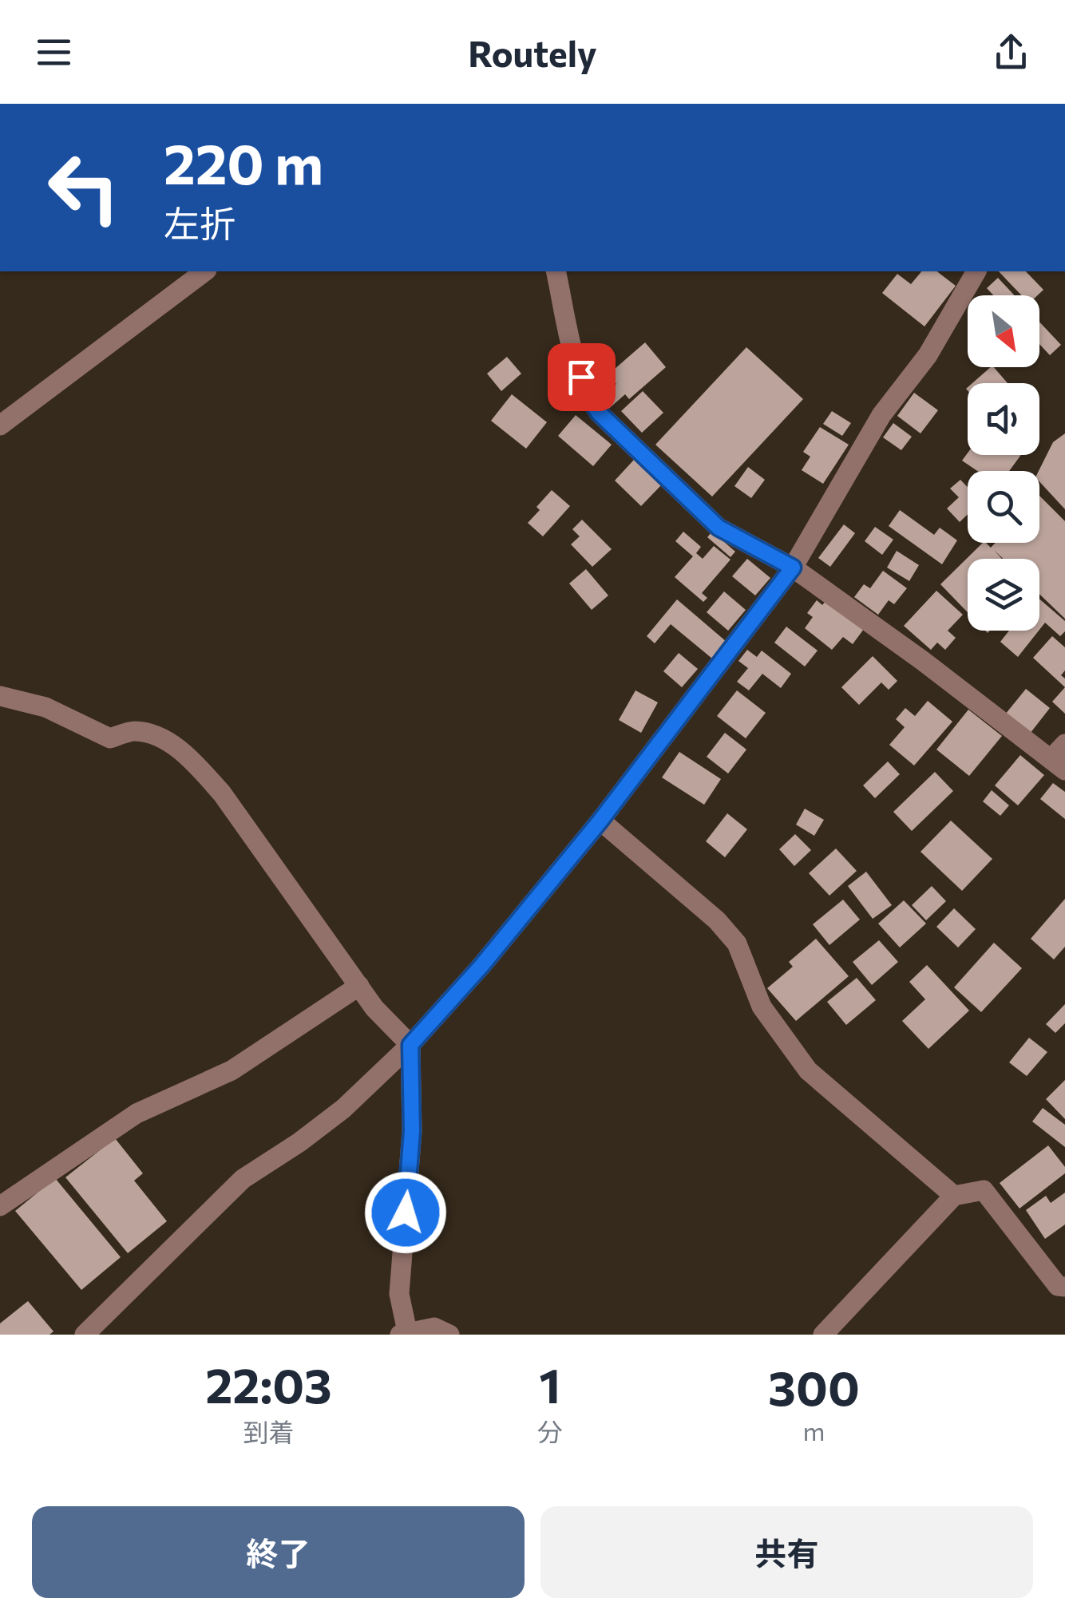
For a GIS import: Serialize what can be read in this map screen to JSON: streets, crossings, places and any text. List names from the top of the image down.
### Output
{
  "north": "bottom right",
  "page": {
    "header": "Routely",
    "turn": ["220 m", "左折"],
    "eta": [
      "22:03",
      "到着",
      "1",
      "分",
      "300",
      "m"
    ],
    "buttons": ["終了", "共有"]
  }
}
